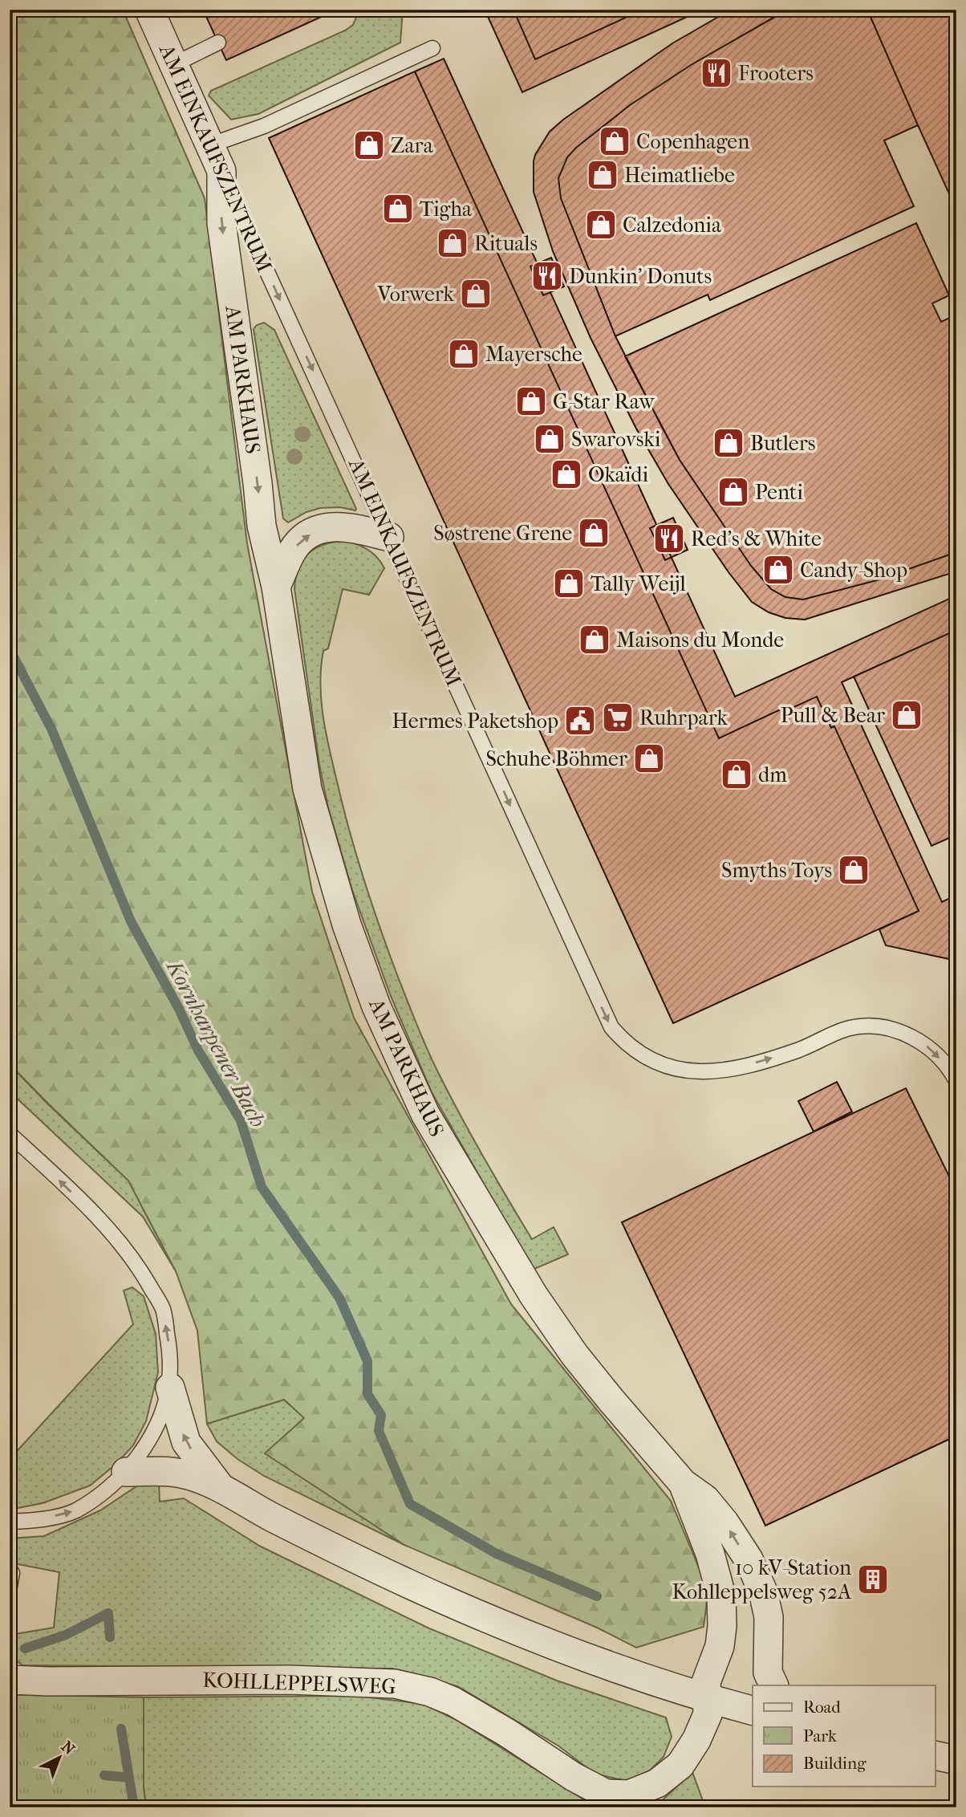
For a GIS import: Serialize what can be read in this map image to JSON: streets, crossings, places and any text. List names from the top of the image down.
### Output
{
  "streets": {
    "street": ["AM EINKAUFSZENTRUM", "AM PARKHAUS", "KOHLLEPPELSWEG"]
  },
  "crossings": [
    ["AM EINKAUFSZENTRUM", "AM PARKHAUS"],
    ["AM PARKHAUS", "KOHLLEPPELSWEG"]
  ],
  "one_way": ["AM EINKAUFSZENTRUM"],
  "water": ["Kornharpener Bach"],
  "places": {
    "restaurant": ["Frooters", "Dunkin' Donuts", "Red’s & White"],
    "shop": [
      "Copenhagen",
      "Zara",
      "Heimatliebe",
      "Tigha",
      "Calzedonia",
      "Rituals",
      "Vorwerk",
      "Mayersche",
      "G-Star Raw",
      "Swarovski",
      "Butlers",
      "Okaïdi",
      "Penti",
      "Søstrene Grene",
      "Candy-Shop",
      "Tally Weijl",
      "Maisons du Monde",
      "Pull & Bear",
      "Schuhe Böhmer",
      "dm",
      "Smyths Toys"
    ],
    "supermarket": ["Ruhrpark"],
    "public building": ["Hermes Paketshop"],
    "building": ["10 kV-Station Kohlleppelsweg 52A"]
  },
  "legend": ["Road", "Park", "Building"],
  "north": "top right"
}
